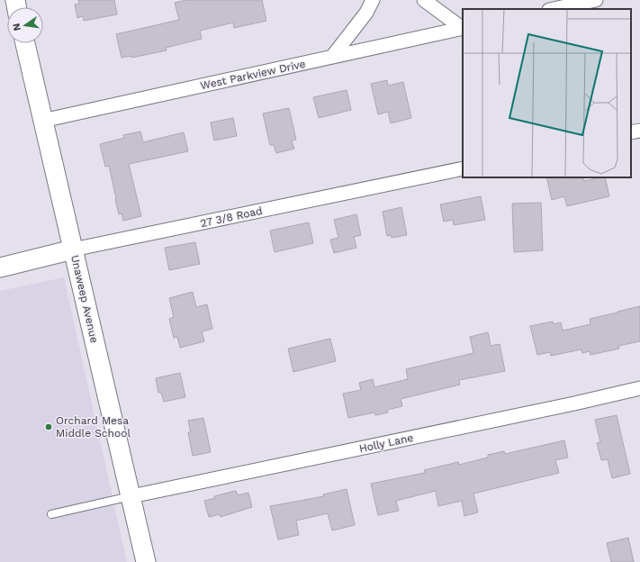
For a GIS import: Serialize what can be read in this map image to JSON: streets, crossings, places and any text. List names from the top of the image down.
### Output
{
  "streets": {
    "main road": ["27 3/8 Road", "Unaweep Avenue"],
    "street": ["West Parkview Drive", "Holly Lane"]
  },
  "crossings": [
    ["West Parkview Drive", "Unaweep Avenue"],
    ["27 3/8 Road", "Unaweep Avenue"],
    ["Unaweep Avenue", "Holly Lane"]
  ],
  "places": ["Orchard Mesa Middle School"],
  "north": "left"
}
